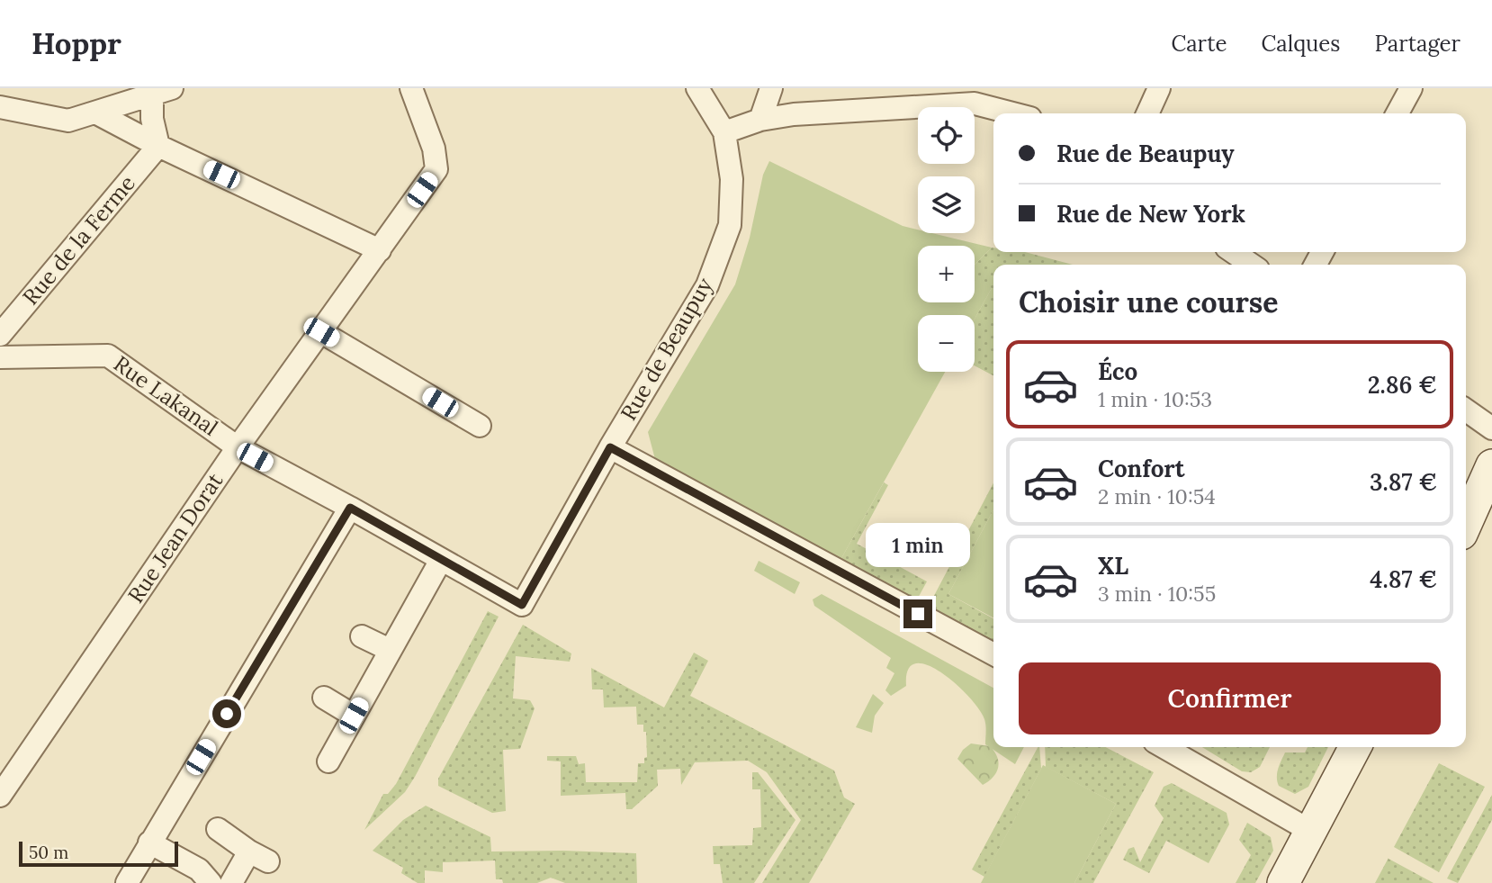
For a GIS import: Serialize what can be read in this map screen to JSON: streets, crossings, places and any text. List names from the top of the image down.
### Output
{
  "streets": {
    "street": [
      "Rue de la Ferme",
      "Rue de Beaupuy",
      "Rue Lakanal",
      "Rue Jean Dorat"
    ]
  },
  "crossings": [
    ["Rue de Beaupuy", "Rue Lakanal"],
    ["Rue Lakanal", "Rue Jean Dorat"]
  ],
  "scale_bar": "50 m",
  "page": {
    "header": "Hoppr",
    "nav": ["Carte", "Calques", "Partager"],
    "map_buttons": ["+", "−"],
    "banner": ["Rue de Beaupuy", "Rue de New York"],
    "heading": "Choisir une course",
    "list": [
      {
        "name": "Éco",
        "note": "1 min · 10:53",
        "value": "2.86 €"
      },
      {
        "name": "Confort",
        "note": "2 min · 10:54",
        "value": "3.87 €"
      },
      {
        "name": "XL",
        "note": "3 min · 10:55",
        "value": "4.87 €"
      }
    ],
    "bubble": "1 min",
    "buttons": "Confirmer",
    "scale": "50 m"
  }
}
